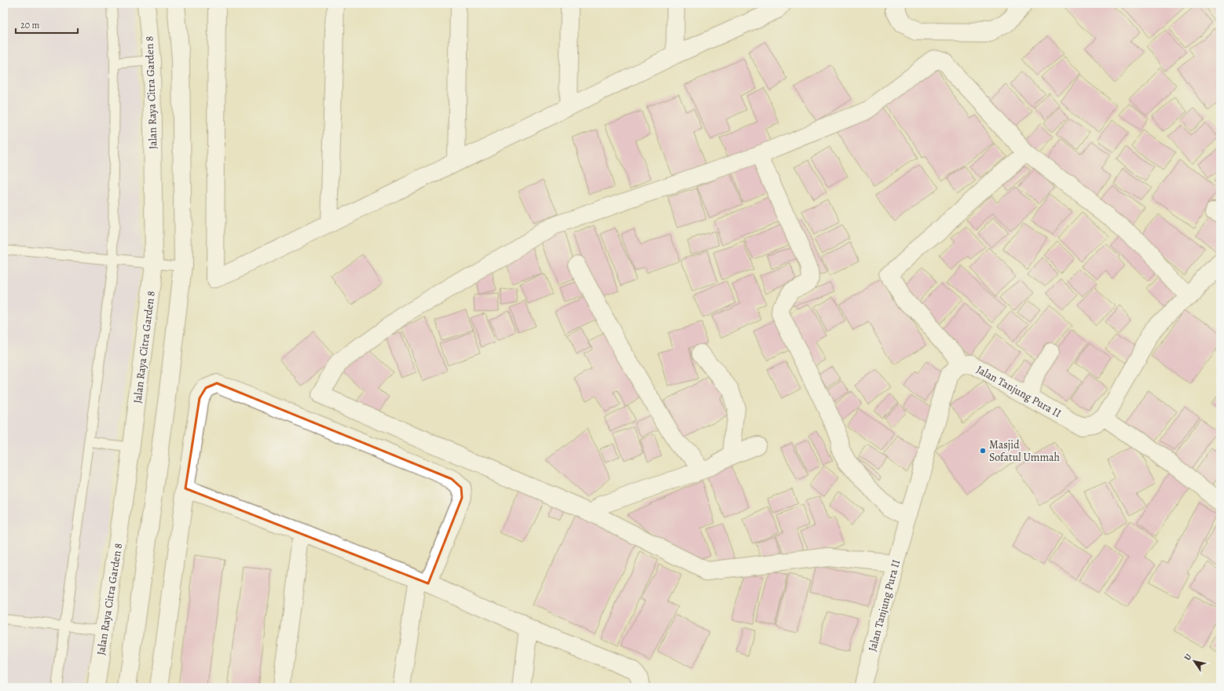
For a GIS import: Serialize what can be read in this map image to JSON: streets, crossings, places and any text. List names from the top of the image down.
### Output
{
  "streets": {
    "street": ["Jalan Raya Citra Garden 8", "Jalan Tanjung Pura II"]
  },
  "places": ["Masjid Sofatul Ummah"],
  "scale_bar": "20 m",
  "north": "top left"
}
